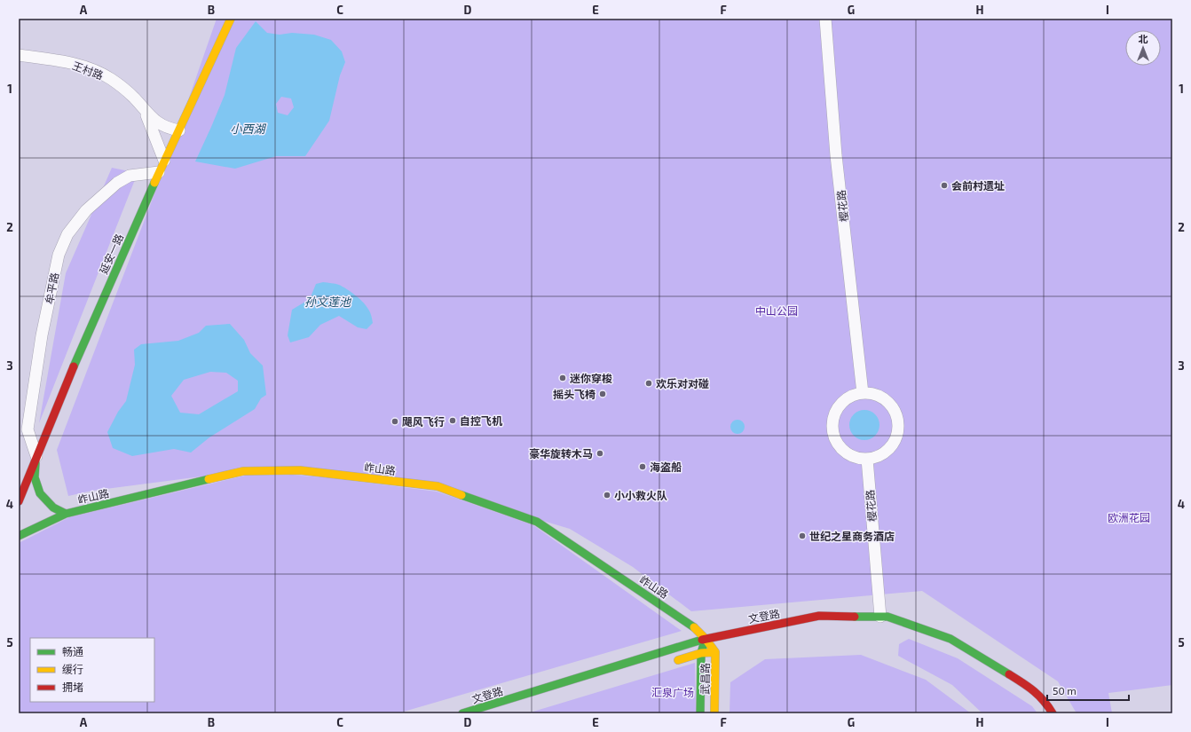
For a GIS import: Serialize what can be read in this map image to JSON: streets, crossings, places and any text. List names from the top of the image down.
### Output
{
  "streets": {
    "main road": [
      "延安一路",
      "岞山路",
      "文登路",
      "武昌路"
    ],
    "street": ["王村路", "樱花路", "牟平路"]
  },
  "crossings": [
    ["王村路", "延安一路"],
    ["樱花路", "文登路"],
    ["延安一路", "牟平路"],
    ["岞山路", "文登路"],
    ["岞山路", "武昌路"],
    ["文登路", "武昌路"]
  ],
  "water": ["小西湖", "孙文莲池"],
  "parks": ["中山公园", "欧洲花园", "汇泉广场"],
  "places": [
    "会前村遗址",
    "迷你穿梭",
    "欢乐对对碰",
    "摇头飞椅",
    "自控飞机",
    "飓风飞行",
    "豪华旋转木马",
    "海盗船",
    "小小救火队",
    "世纪之星商务酒店"
  ],
  "legend": ["畅通", "缓行", "拥堵"],
  "scale_bar": "50 m",
  "north": "top",
  "grid": {
    "columns": [
      "A",
      "B",
      "C",
      "D",
      "E",
      "F",
      "G",
      "H",
      "I"
    ],
    "rows": [
      "1",
      "2",
      "3",
      "4",
      "5"
    ]
  }
}
